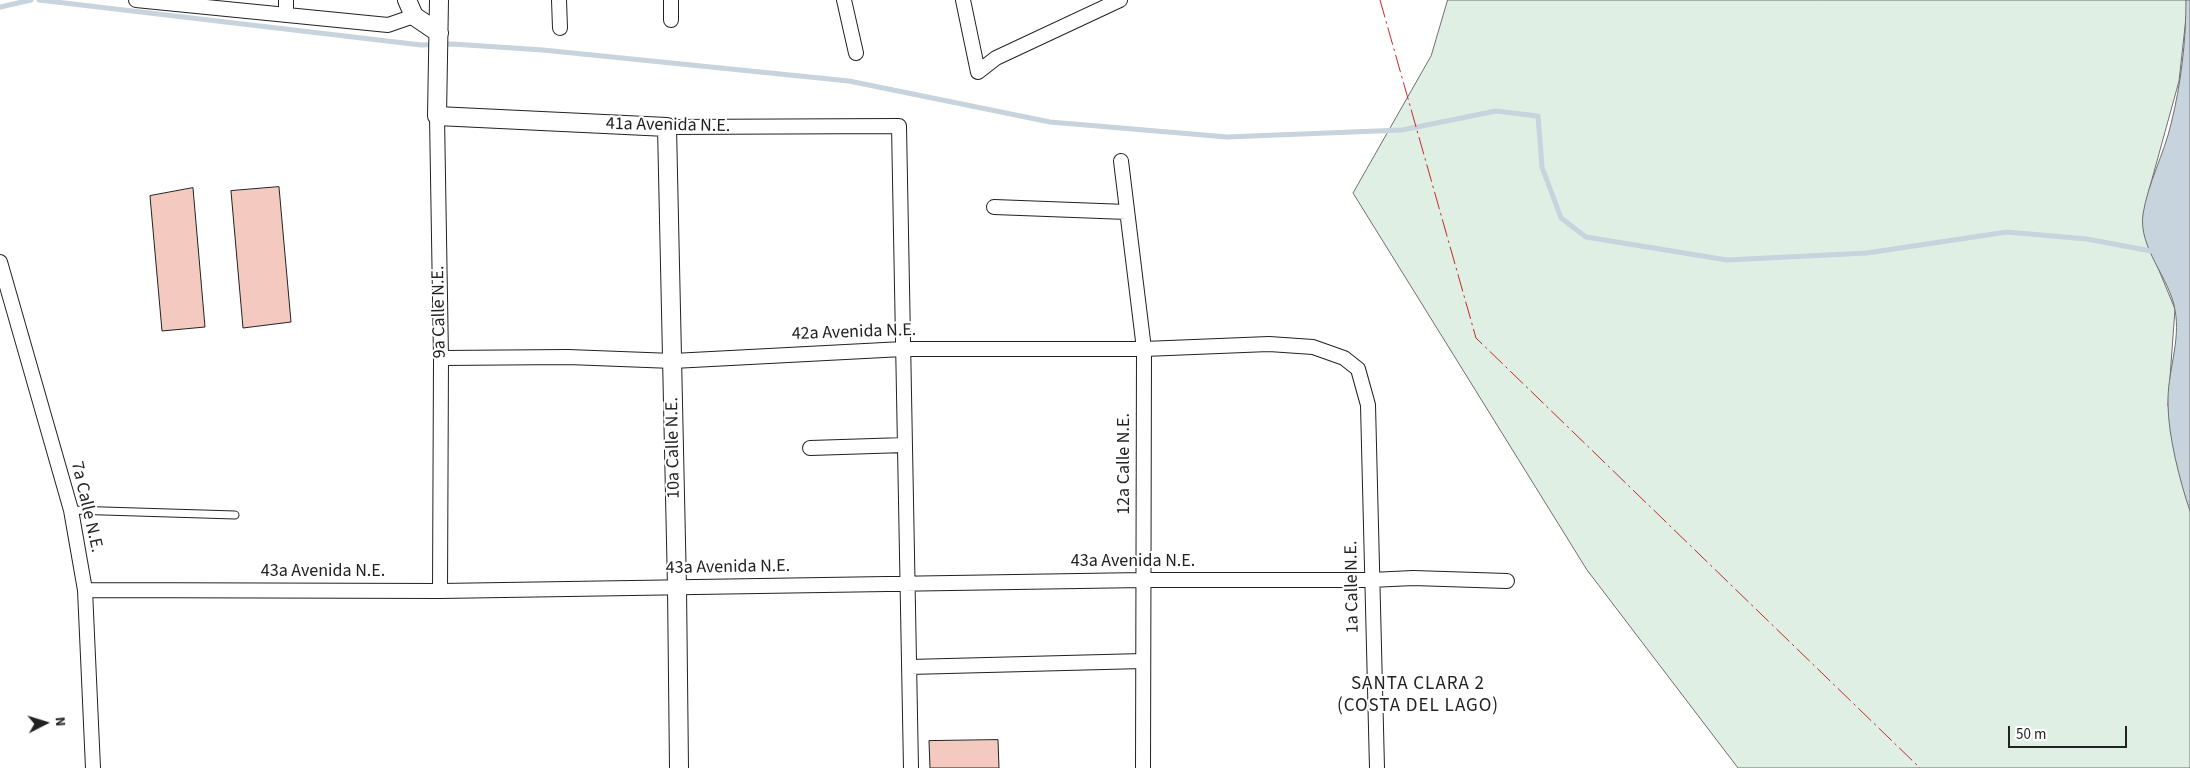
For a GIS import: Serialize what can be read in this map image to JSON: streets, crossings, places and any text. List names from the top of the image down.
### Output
{
  "streets": {
    "street": [
      "41a Avenida N.E.",
      "9a Calle N.E.",
      "42a Avenida N.E.",
      "10a Calle N.E.",
      "12a Calle N.E.",
      "7a Calle N.E.",
      "43a Avenida N.E.",
      "1a Calle N.E."
    ]
  },
  "crossings": [
    ["41a Avenida N.E.", "9a Calle N.E."],
    ["41a Avenida N.E.", "42a Avenida N.E."],
    ["41a Avenida N.E.", "10a Calle N.E."],
    ["9a Calle N.E.", "42a Avenida N.E."],
    ["9a Calle N.E.", "43a Avenida N.E."],
    ["42a Avenida N.E.", "10a Calle N.E."],
    ["42a Avenida N.E.", "12a Calle N.E."],
    ["42a Avenida N.E.", "1a Calle N.E."],
    ["10a Calle N.E.", "43a Avenida N.E."],
    ["12a Calle N.E.", "43a Avenida N.E."],
    ["7a Calle N.E.", "43a Avenida N.E."],
    ["43a Avenida N.E.", "1a Calle N.E."]
  ],
  "districts": ["SANTA CLARA 2 (COSTA DEL LAGO)"],
  "scale_bar": "50 m",
  "north": "right"
}
